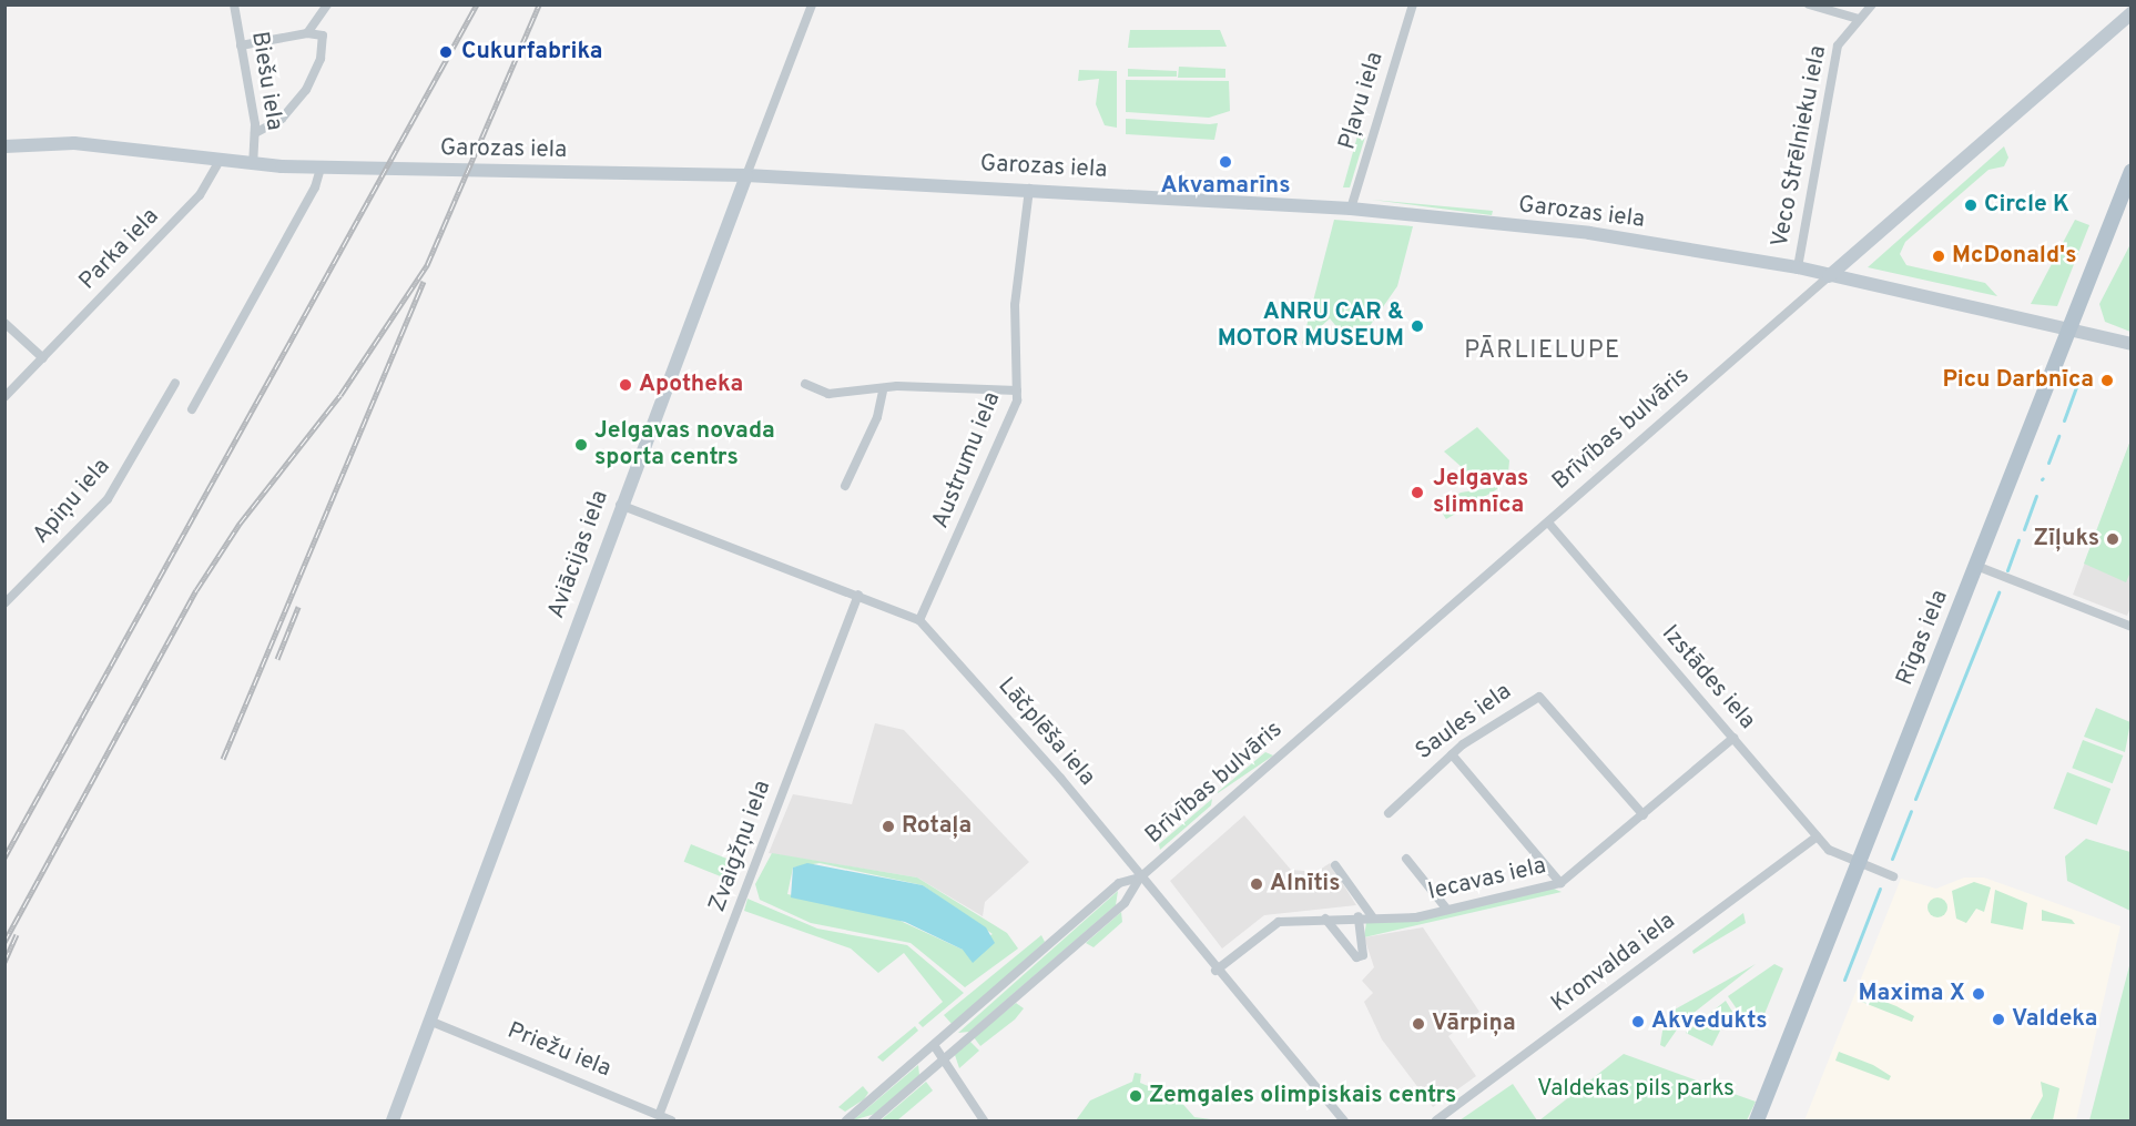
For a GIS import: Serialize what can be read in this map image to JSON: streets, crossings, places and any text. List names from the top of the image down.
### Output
{
  "streets": {
    "main road": [
      "Garozas iela",
      "Brīvības bulvāris",
      "Aviācijas iela",
      "Rīgas iela"
    ],
    "street": [
      "Biešu iela",
      "Pļavu iela",
      "Veco Strēlnieku iela",
      "Parka iela",
      "Austrumu iela",
      "Apiņu iela",
      "Izstādes iela",
      "Saules iela",
      "Lāčplēša iela",
      "Zvaigžņu iela",
      "Iecavas iela",
      "Kronvalda iela",
      "Priežu iela"
    ]
  },
  "crossings": [
    ["Biešu iela", "Garozas iela"],
    ["Pļavu iela", "Garozas iela"],
    ["Veco Strēlnieku iela", "Garozas iela"],
    ["Garozas iela", "Parka iela"],
    ["Garozas iela", "Brīvības bulvāris"],
    ["Garozas iela", "Austrumu iela"],
    ["Garozas iela", "Aviācijas iela"],
    ["Garozas iela", "Rīgas iela"],
    ["Brīvības bulvāris", "Izstādes iela"],
    ["Brīvības bulvāris", "Lāčplēša iela"],
    ["Austrumu iela", "Lāčplēša iela"],
    ["Aviācijas iela", "Lāčplēša iela"],
    ["Aviācijas iela", "Priežu iela"],
    ["Rīgas iela", "Izstādes iela"],
    ["Izstādes iela", "Iecavas iela"],
    ["Izstādes iela", "Kronvalda iela"],
    ["Saules iela", "Iecavas iela"],
    ["Lāčplēša iela", "Zvaigžņu iela"],
    ["Lāčplēša iela", "Iecavas iela"],
    ["Zvaigžņu iela", "Priežu iela"]
  ],
  "districts": ["PĀRLIELUPE"],
  "parks": ["Valdekas pils parks"],
  "places": [
    "Cukurfabrika",
    "Akvamarīns",
    "Circle K",
    "McDonald's",
    "ANRU CAR & MOTOR MUSEUM",
    "Picu Darbnīca",
    "Apotheka",
    "Jelgavas novada sporta centrs",
    "Jelgavas slimnīca",
    "Zīļuks",
    "Rotaļa",
    "Alnītis",
    "Maxima X",
    "Valdeka",
    "Akvedukts",
    "Vārpiņa",
    "Zemgales olimpiskais centrs"
  ]
}
